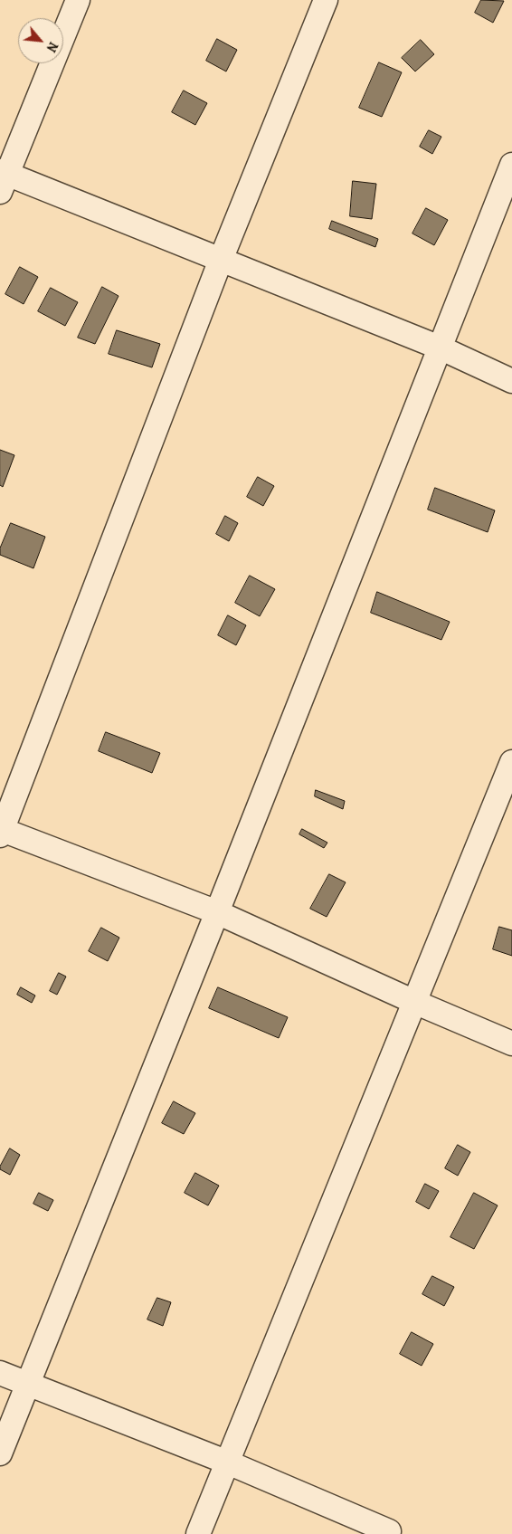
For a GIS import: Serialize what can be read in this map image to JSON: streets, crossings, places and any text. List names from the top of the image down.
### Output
{
  "north": "bottom right"
}
